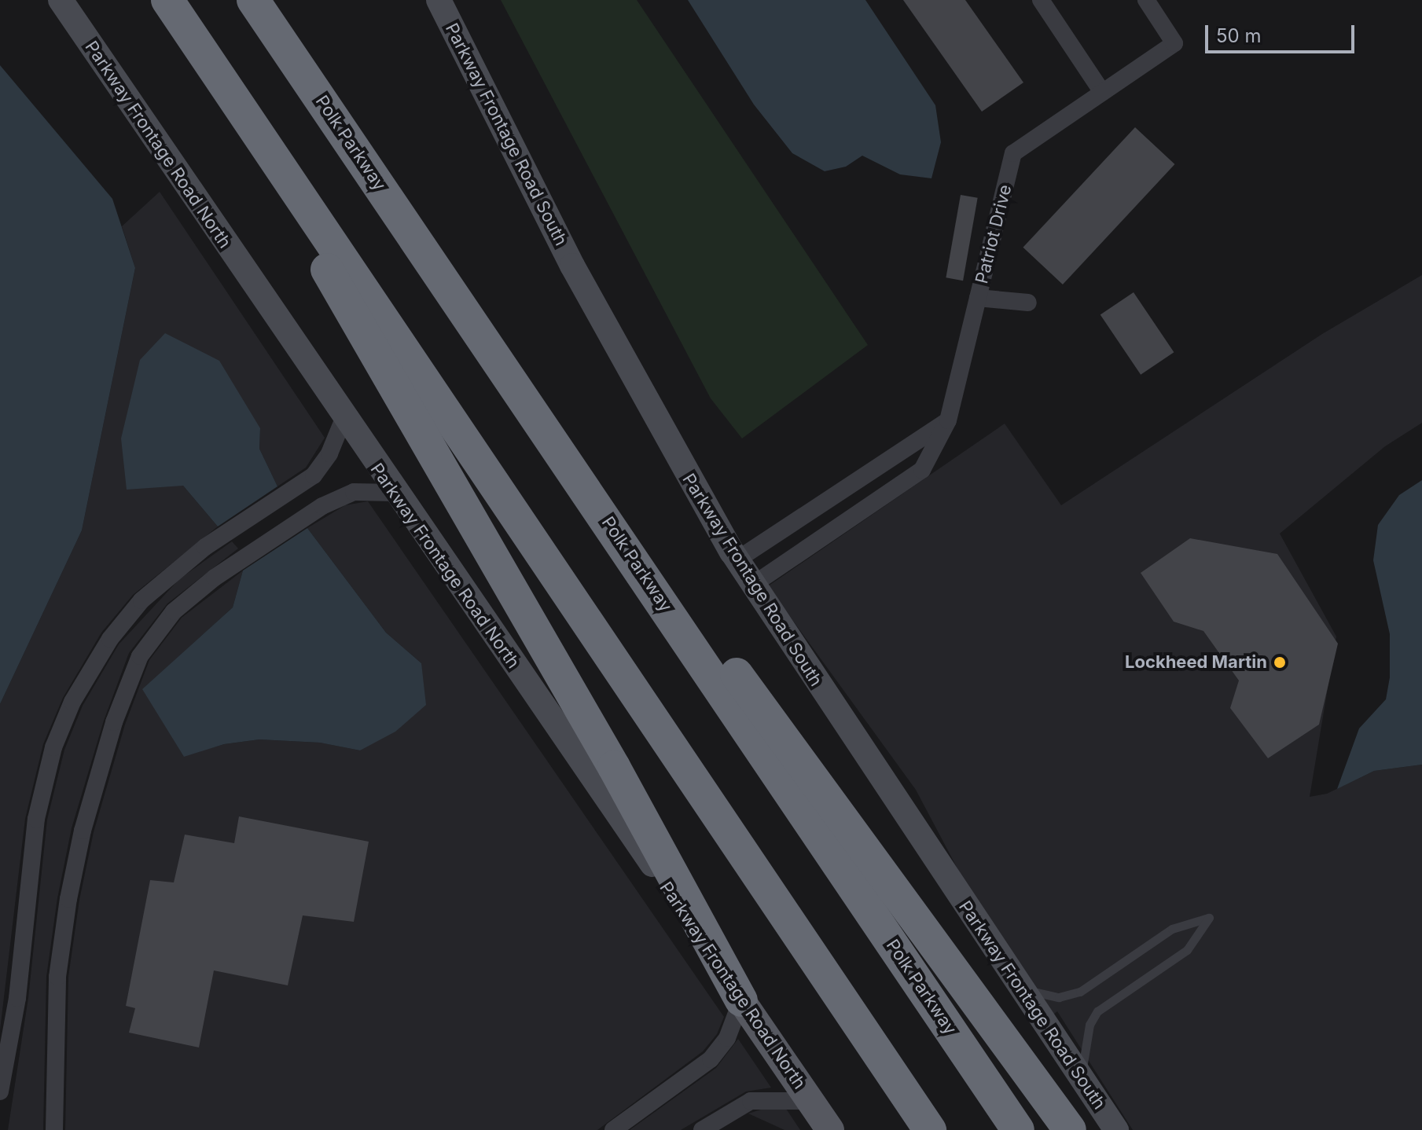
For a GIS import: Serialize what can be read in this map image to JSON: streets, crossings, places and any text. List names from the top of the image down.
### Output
{
  "streets": {
    "highway": ["Polk Parkway"],
    "main road": ["Parkway Frontage Road South", "Parkway Frontage Road North"],
    "street": ["Patriot Drive"]
  },
  "crossings": [
    ["Parkway Frontage Road South", "Patriot Drive"]
  ],
  "places": ["Lockheed Martin"],
  "scale_bar": "50 m"
}
